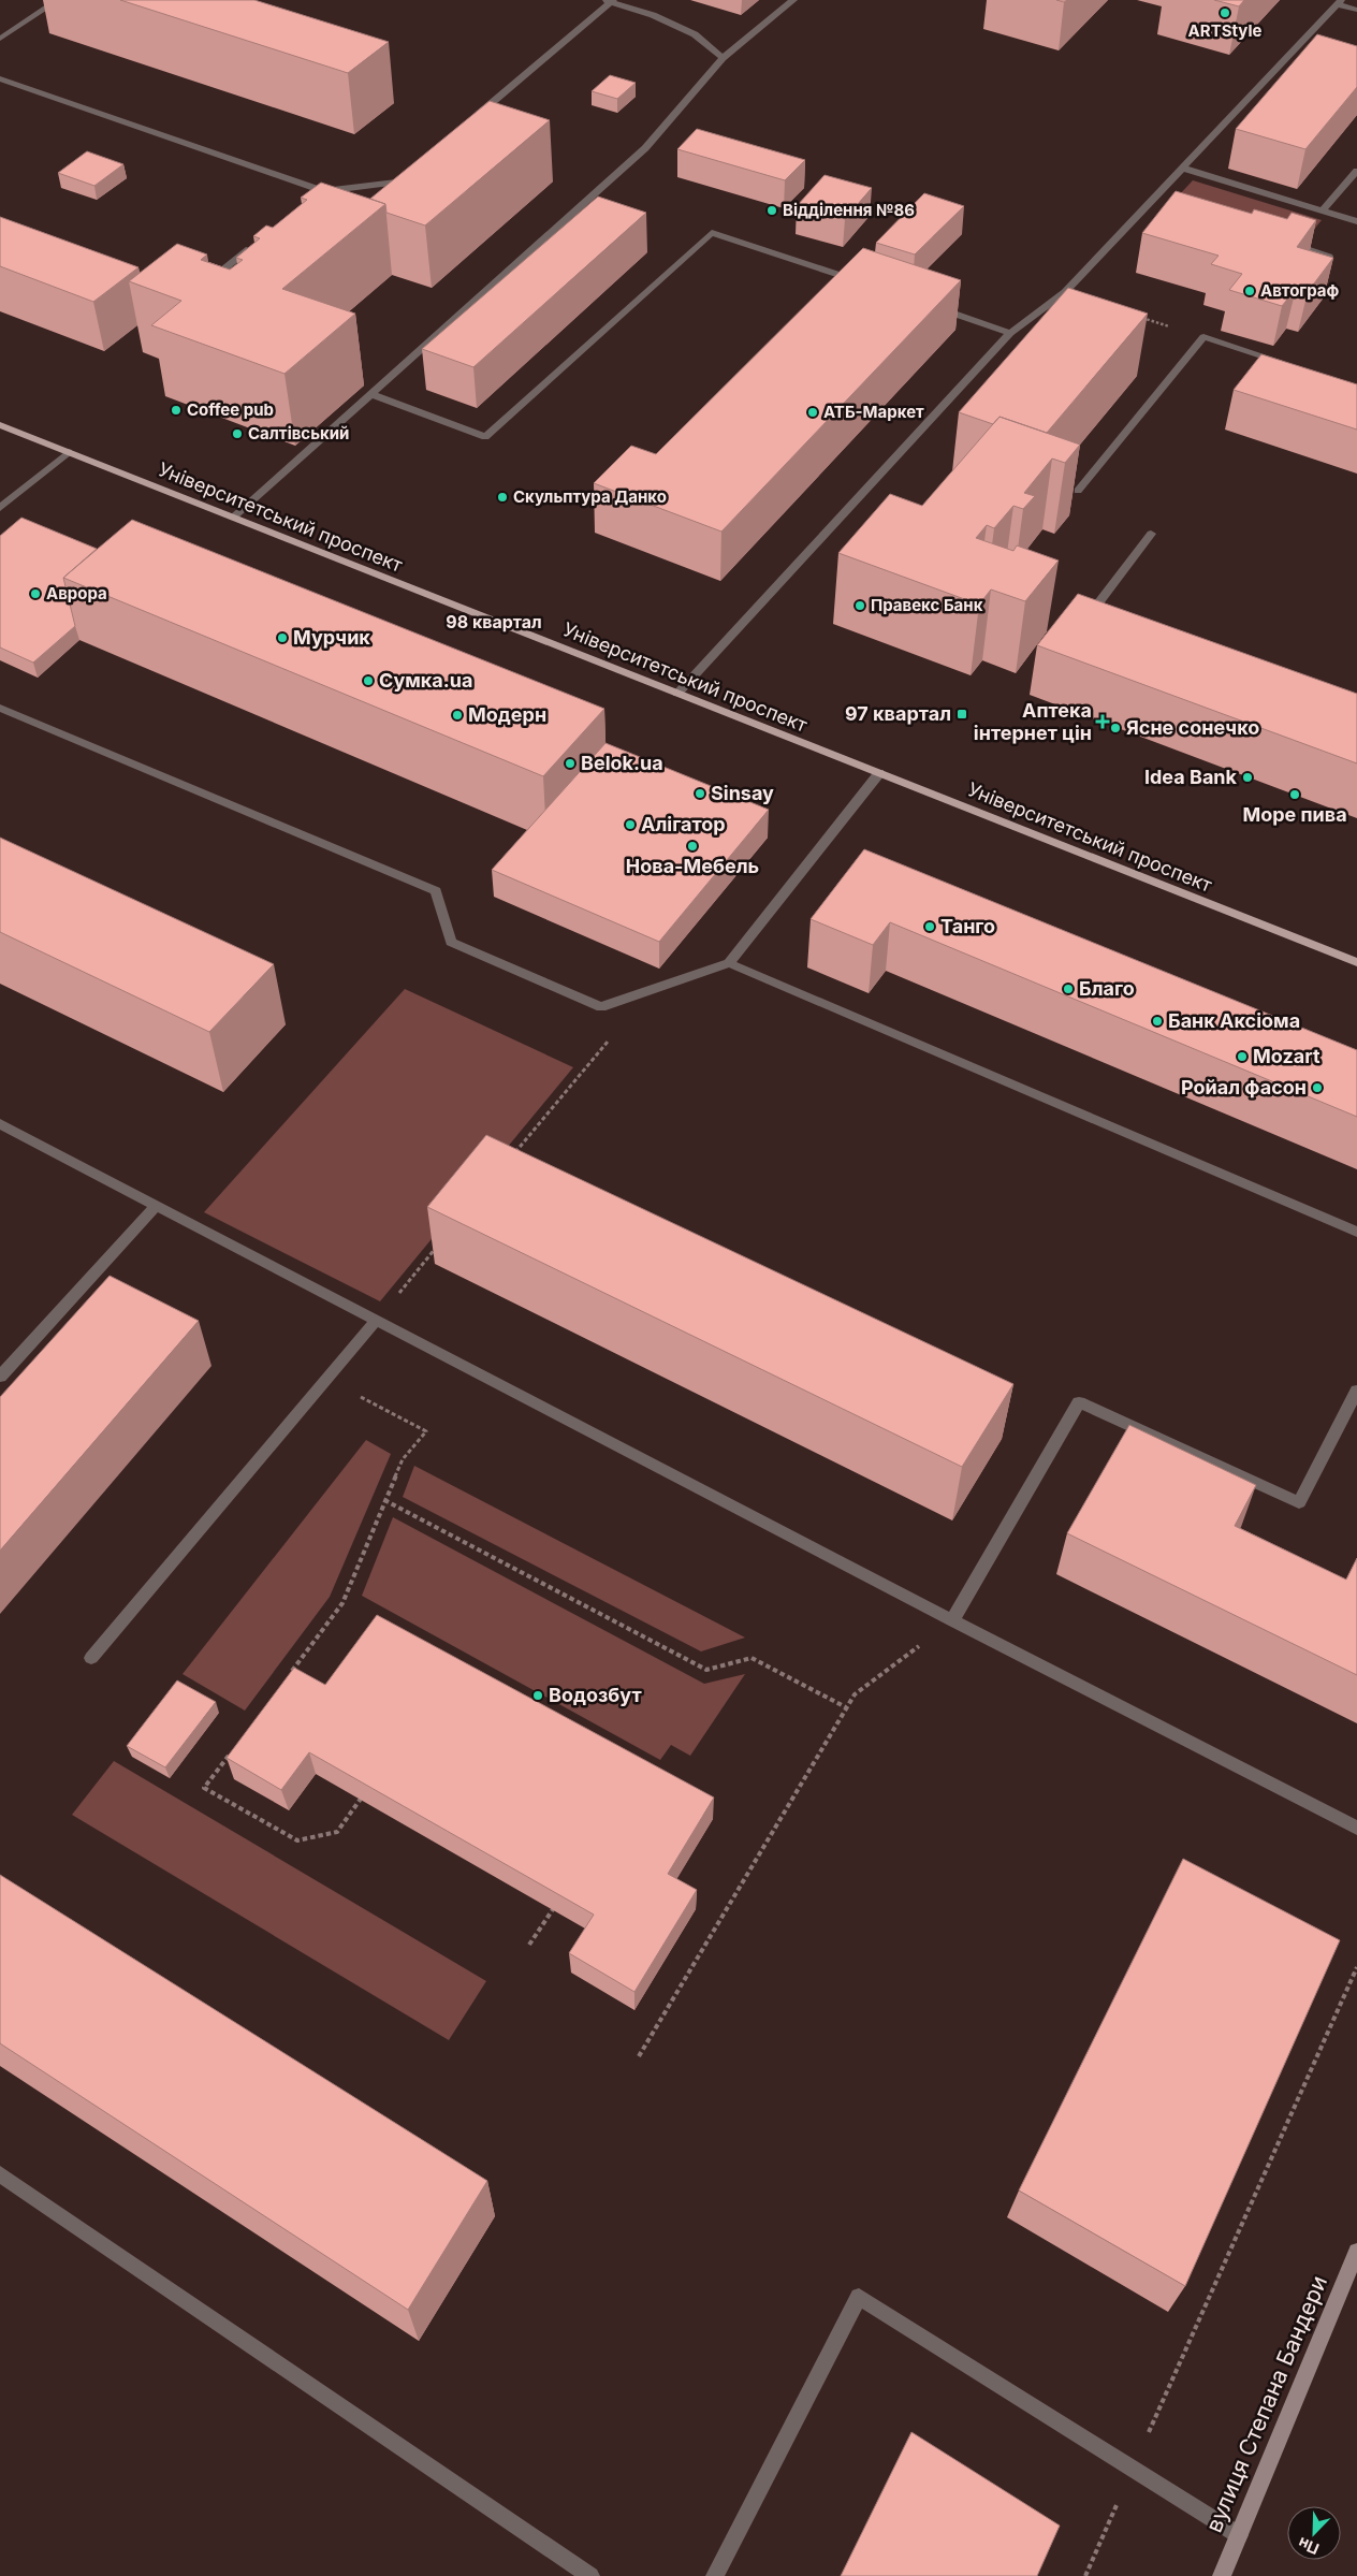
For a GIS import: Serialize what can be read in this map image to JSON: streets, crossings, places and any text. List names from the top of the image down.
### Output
{
  "streets": {
    "main road": ["Університетський проспект"],
    "street": ["вулиця Степана Бандери"]
  },
  "districts": ["98 квартал"],
  "places": {
    "other": [
      "ARTStyle",
      "Відділення №86",
      "Автограф",
      "Coffee pub",
      "АТБ-Маркет",
      "Салтівський",
      "Скульптура Данко",
      "Аврора",
      "Правекс Банк",
      "Мурчик",
      "Сумка.ua",
      "Модерн",
      "Ясне сонечко",
      "Belok.ua",
      "Idea Bank",
      "Sinsay",
      "Море пива",
      "Алігатор",
      "Нова-Мебель",
      "Танго",
      "Благо",
      "Банк Аксіома",
      "Mozart",
      "Ройал фасон",
      "Водозбут"
    ],
    "transit": ["97 квартал"],
    "health": ["Аптека інтернет цін"]
  },
  "north": "bottom left"
}
